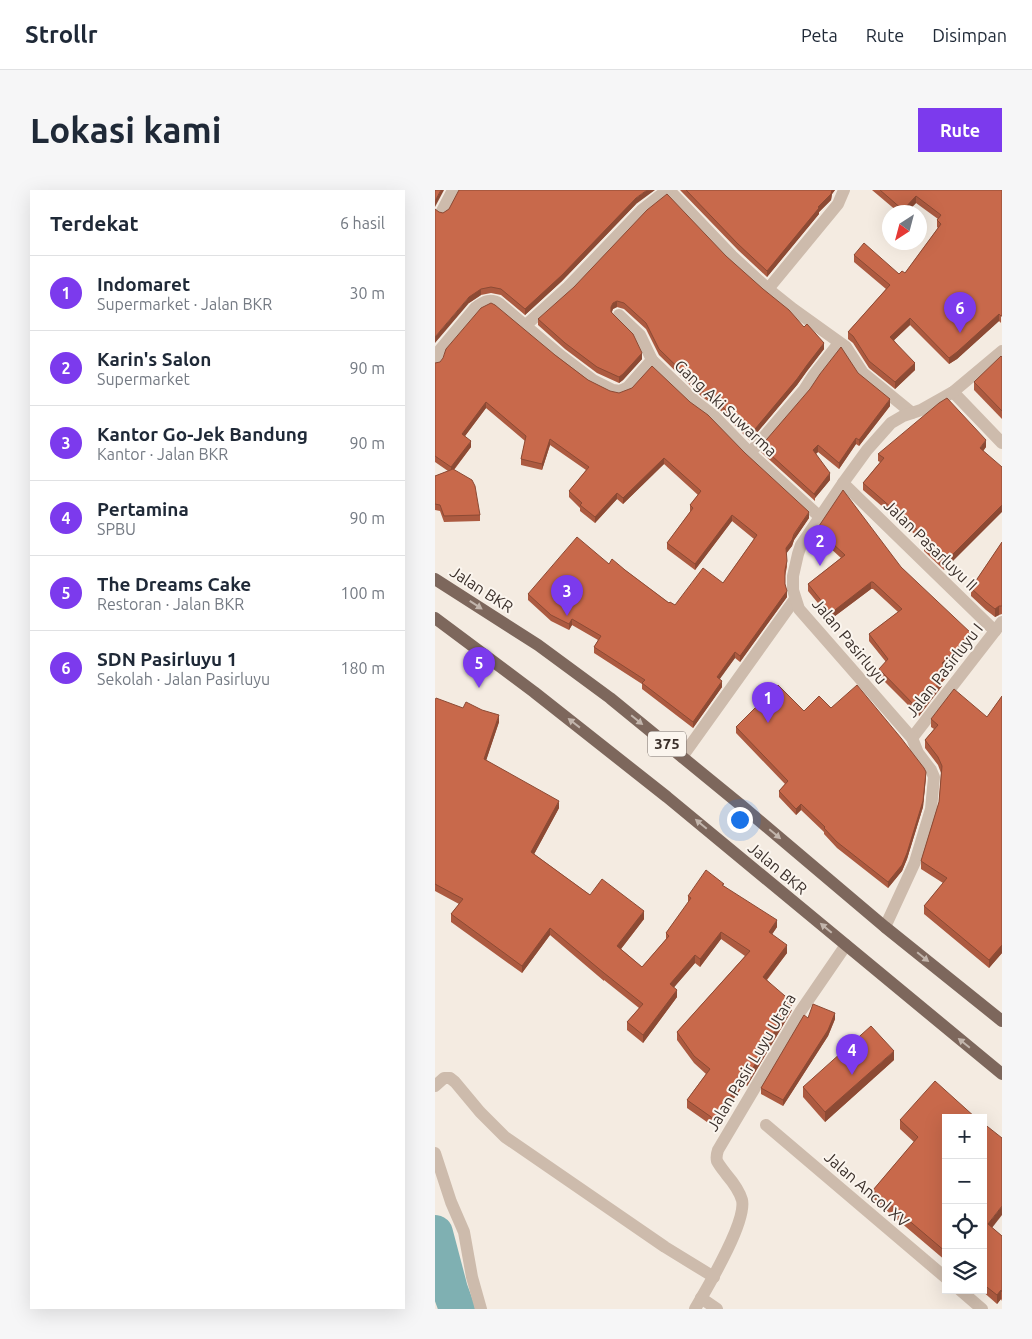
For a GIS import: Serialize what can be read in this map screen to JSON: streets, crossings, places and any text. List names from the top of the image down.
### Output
{
  "streets": {
    "main road": ["Jalan BKR", "375"],
    "street": [
      "Gang Aki Suwarma",
      "Jalan Pasarluyu II",
      "Jalan Pasirluyu",
      "Jalan Pasirluyu I",
      "Jalan Pasir Luyu Utara",
      "Jalan Ancol XV"
    ]
  },
  "crossings": [
    ["Gang Aki Suwarma", "Jalan Pasirluyu"],
    ["Jalan Pasarluyu II", "Jalan Pasirluyu"],
    ["Jalan Pasarluyu II", "Jalan Pasirluyu I"],
    ["Jalan BKR", "Jalan Pasirluyu"],
    ["Jalan BKR", "Jalan Pasir Luyu Utara"],
    ["Jalan Pasirluyu", "Jalan Pasirluyu I"]
  ],
  "north": "bottom left",
  "page": {
    "header": "Strollr",
    "nav": ["Peta", "Rute", "Disimpan"],
    "buttons": "Rute",
    "title": "Lokasi kami",
    "heading": ["Terdekat", "6 hasil"],
    "list": [
      {
        "mark": "1",
        "name": "Indomaret",
        "note": "Supermarket · Jalan BKR",
        "value": "30 m"
      },
      {
        "mark": "2",
        "name": "Karin's Salon",
        "note": "Supermarket",
        "value": "90 m"
      },
      {
        "mark": "3",
        "name": "Kantor Go-Jek Bandung",
        "note": "Kantor · Jalan BKR",
        "value": "90 m"
      },
      {
        "mark": "4",
        "name": "Pertamina",
        "note": "SPBU",
        "value": "90 m"
      },
      {
        "mark": "5",
        "name": "The Dreams Cake",
        "note": "Restoran · Jalan BKR",
        "value": "100 m"
      },
      {
        "mark": "6",
        "name": "SDN Pasirluyu 1",
        "note": "Sekolah · Jalan Pasirluyu",
        "value": "180 m"
      }
    ],
    "pins": [
      "6",
      "2",
      "3",
      "5",
      "1",
      "4"
    ],
    "map_buttons": ["+", "−"]
  }
}
